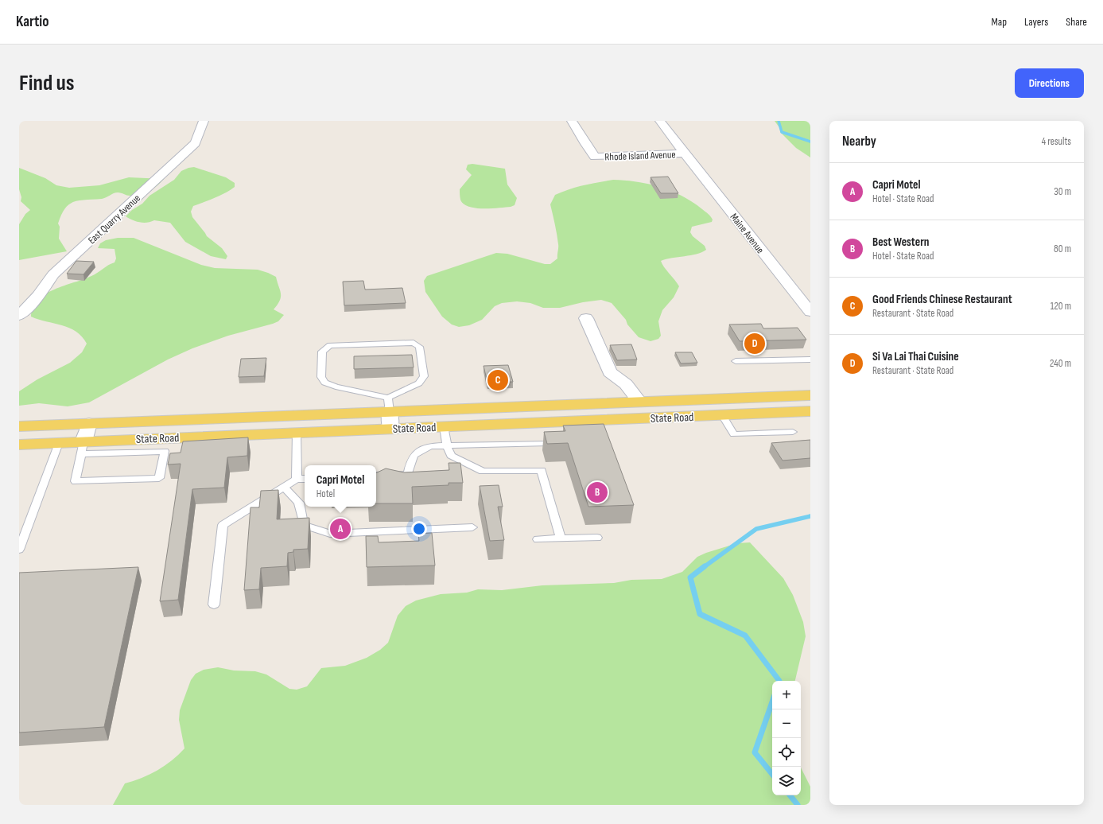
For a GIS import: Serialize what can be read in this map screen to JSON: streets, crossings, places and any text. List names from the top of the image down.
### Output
{
  "streets": {
    "main road": ["State Road"],
    "street": ["Rhode Island Avenue", "East Quarry Avenue", "Maine Avenue"]
  },
  "crossings": [
    ["Rhode Island Avenue", "Maine Avenue"]
  ],
  "page": {
    "header": "Kartio",
    "nav": ["Map", "Layers", "Share"],
    "buttons": "Directions",
    "title": "Find us",
    "heading": ["Nearby", "4 results"],
    "list": [
      {
        "mark": "A",
        "name": "Capri Motel",
        "note": "Hotel · State Road",
        "value": "30 m"
      },
      {
        "mark": "B",
        "name": "Best Western",
        "note": "Hotel · State Road",
        "value": "80 m"
      },
      {
        "mark": "C",
        "name": "Good Friends Chinese Restaurant",
        "note": "Restaurant · State Road",
        "value": "120 m"
      },
      {
        "mark": "D",
        "name": "Si Va Lai Thai Cuisine",
        "note": "Restaurant · State Road",
        "value": "240 m"
      }
    ],
    "pins": [
      "D",
      "C",
      "B",
      "A"
    ],
    "popup": ["Capri Motel", "Hotel"],
    "map_buttons": ["+", "−"]
  }
}
